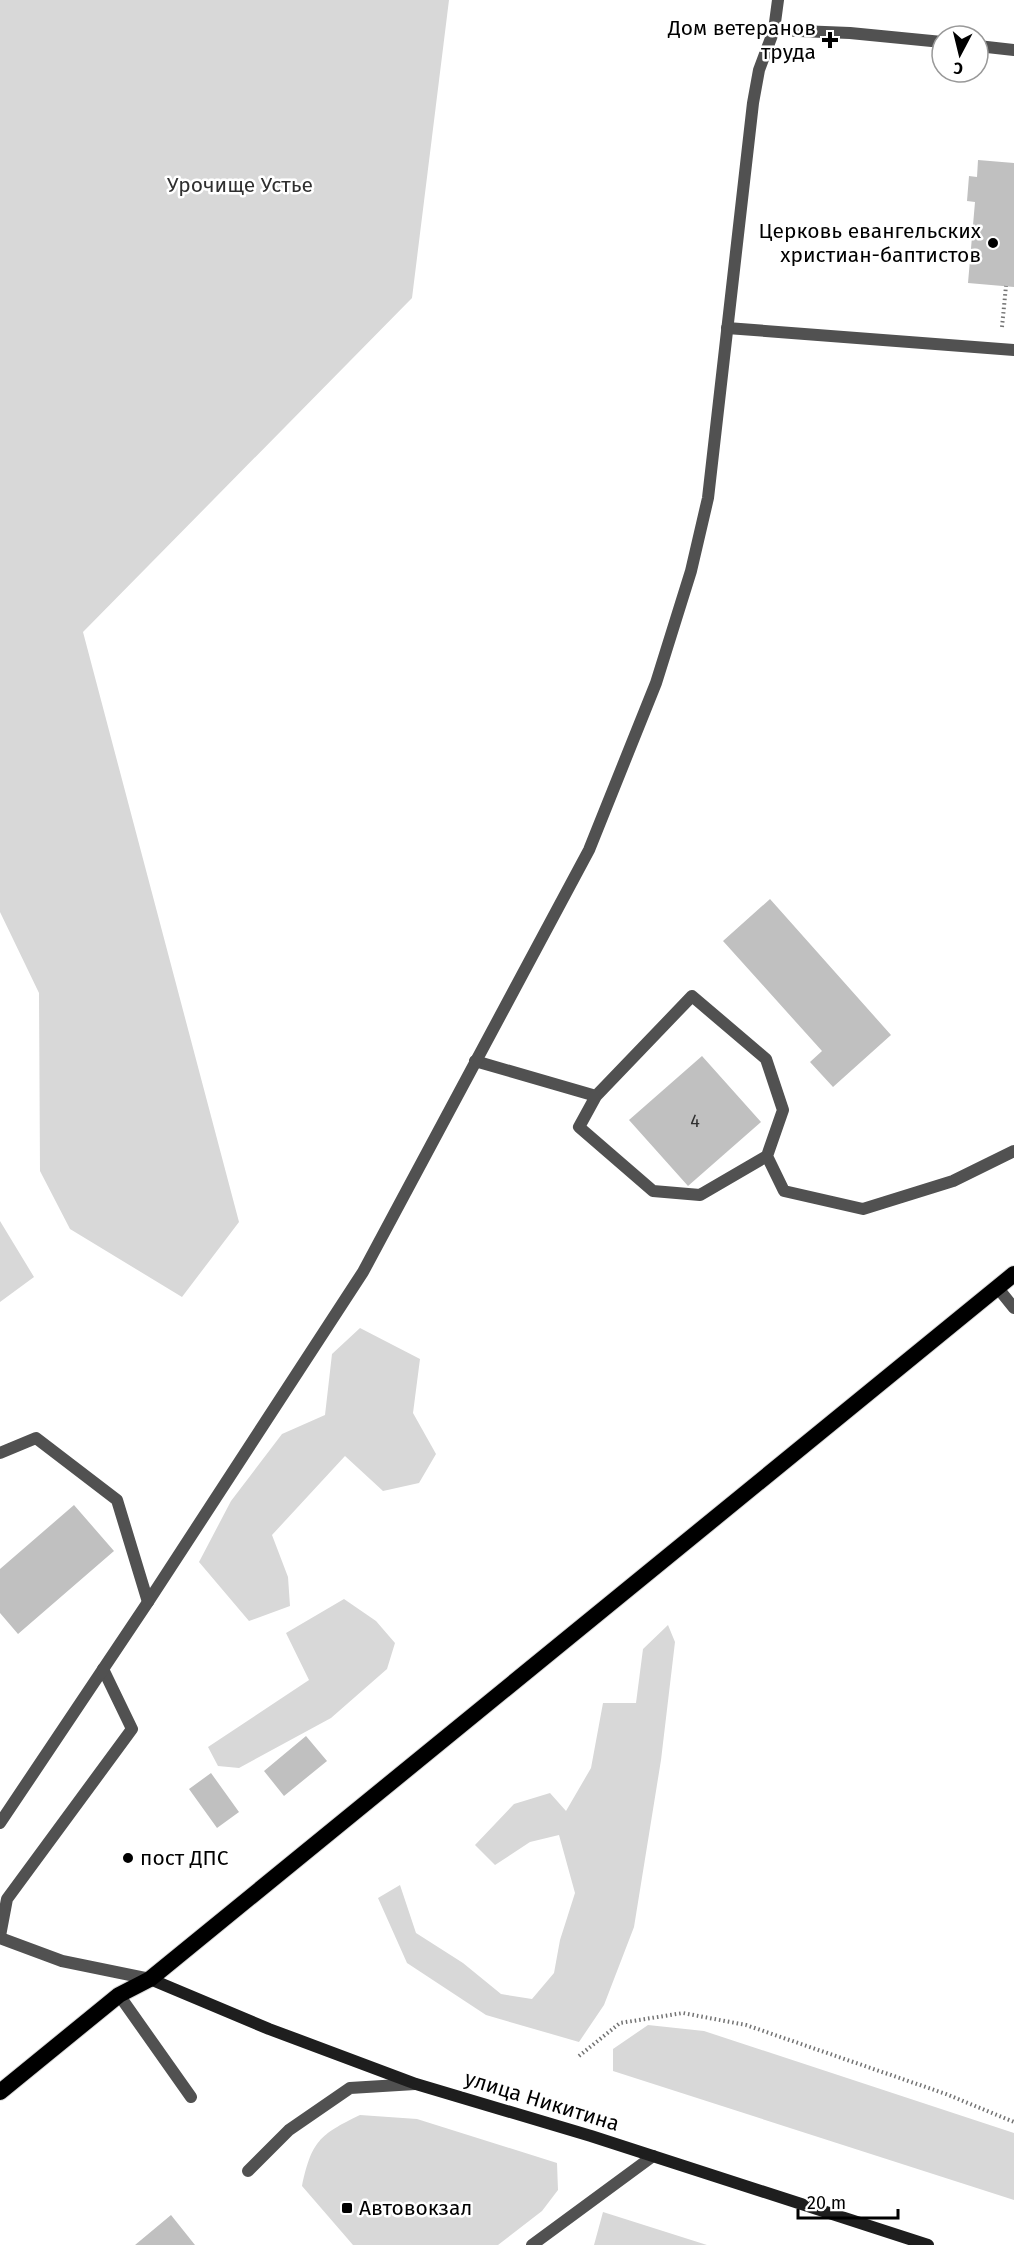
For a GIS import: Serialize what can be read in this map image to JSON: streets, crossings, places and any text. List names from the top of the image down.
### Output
{
  "streets": {
    "main road": ["улица Никитина"]
  },
  "parks": ["Урочище Устье"],
  "places": {
    "health": ["Дом ветеранов труда"],
    "other": ["Церковь евангельских христиан-баптистов", "пост ДПС"],
    "transit": ["Автовокзал"]
  },
  "house_numbers": ["4"],
  "scale_bar": "20 m",
  "north": "bottom"
}
